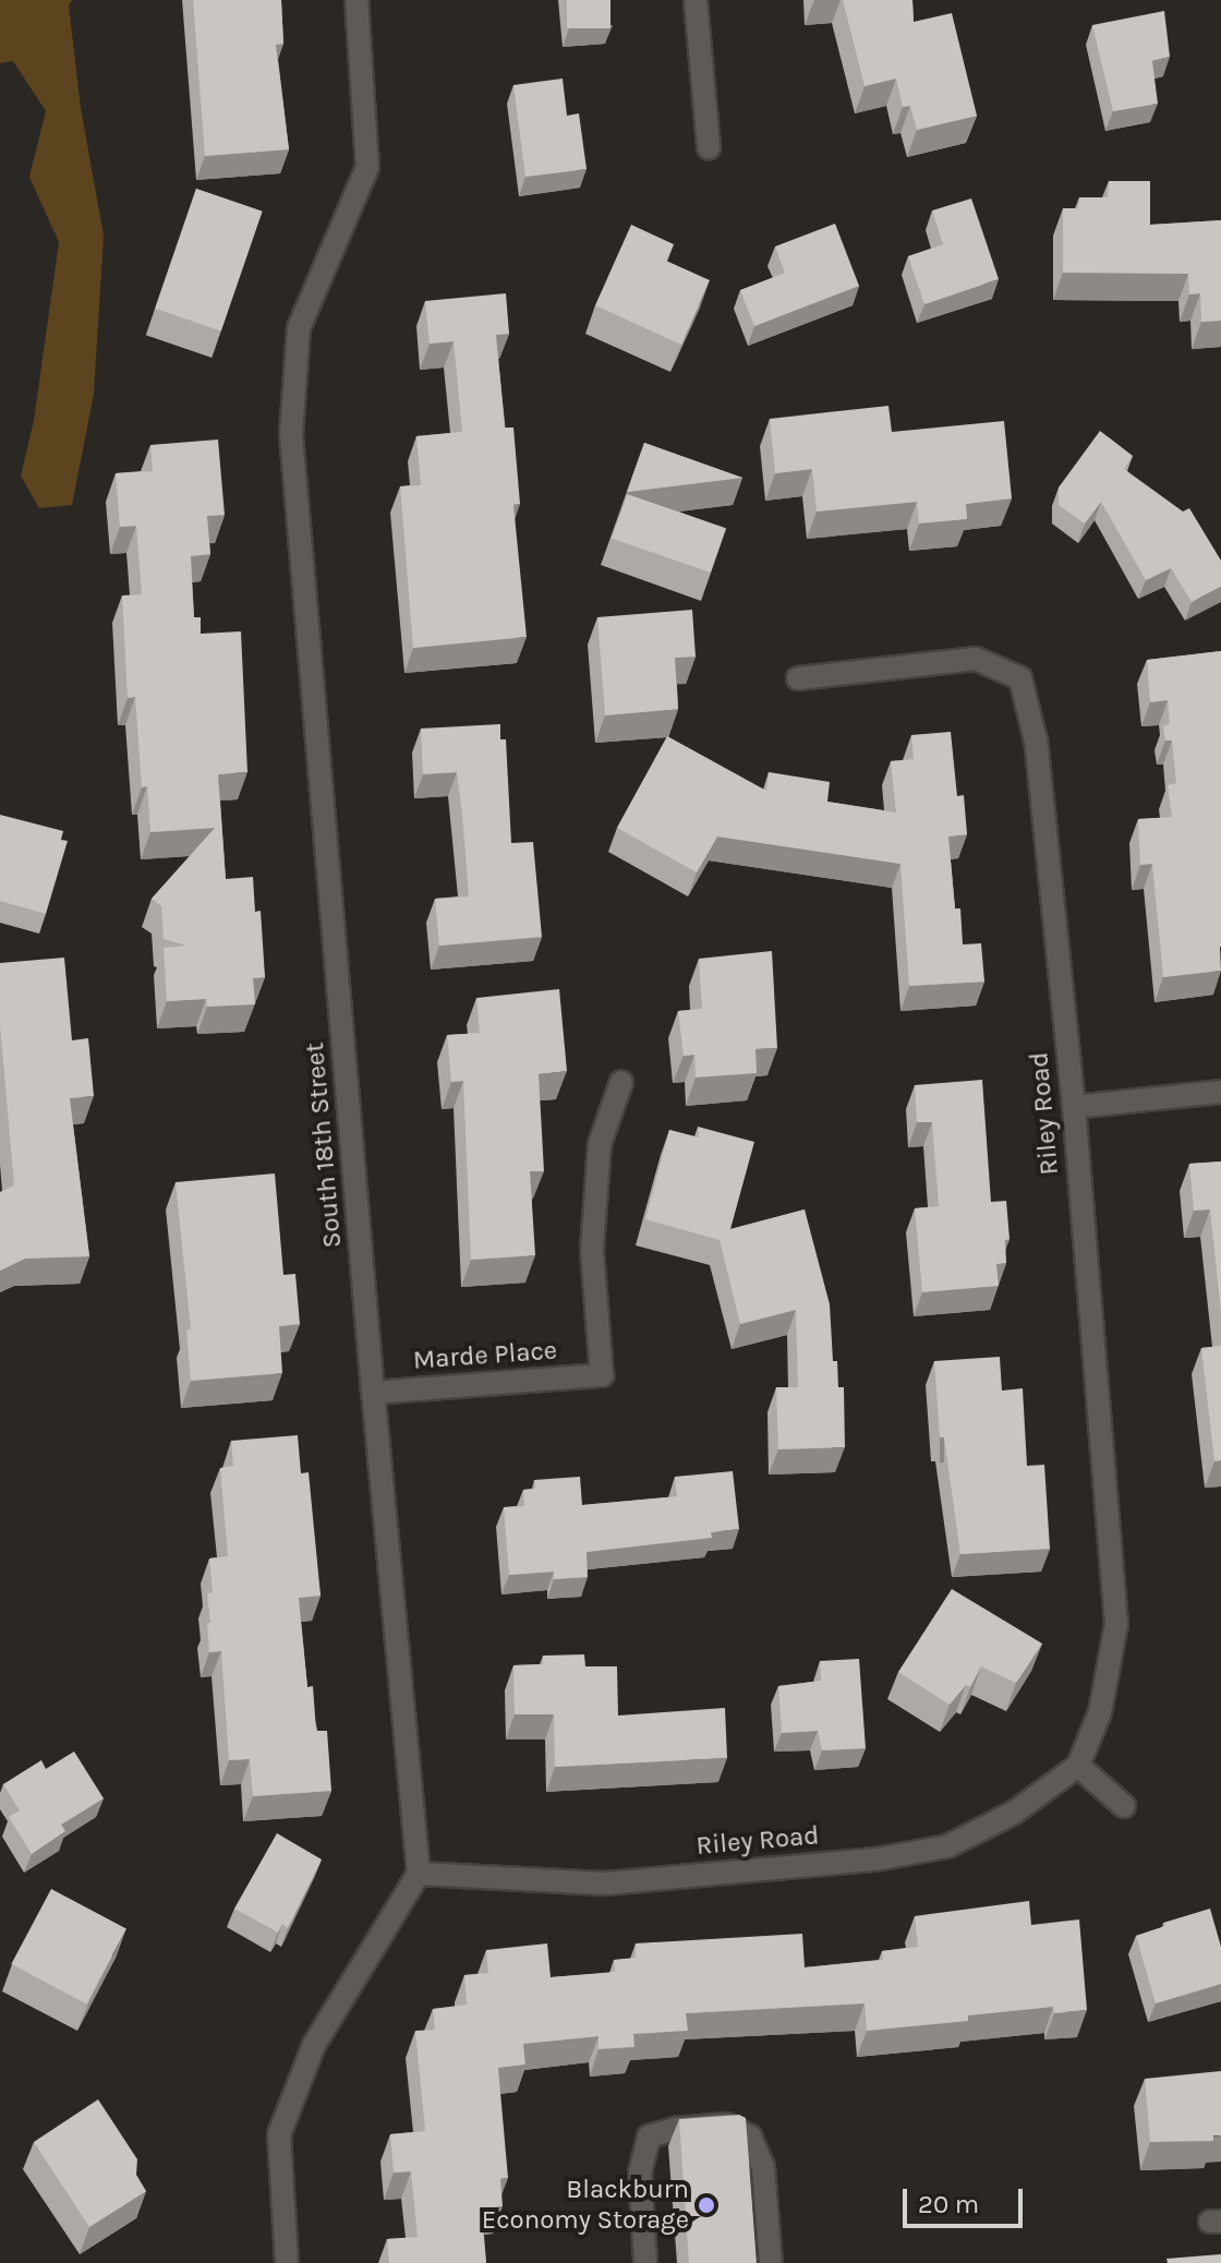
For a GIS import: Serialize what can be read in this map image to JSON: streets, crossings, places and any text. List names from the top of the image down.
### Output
{
  "streets": {
    "street": ["Riley Road", "South 18th Street", "Marde Place"]
  },
  "crossings": [
    ["Riley Road", "South 18th Street"],
    ["South 18th Street", "Marde Place"]
  ],
  "places": ["Blackburn Economy Storage"],
  "scale_bar": "20 m"
}
